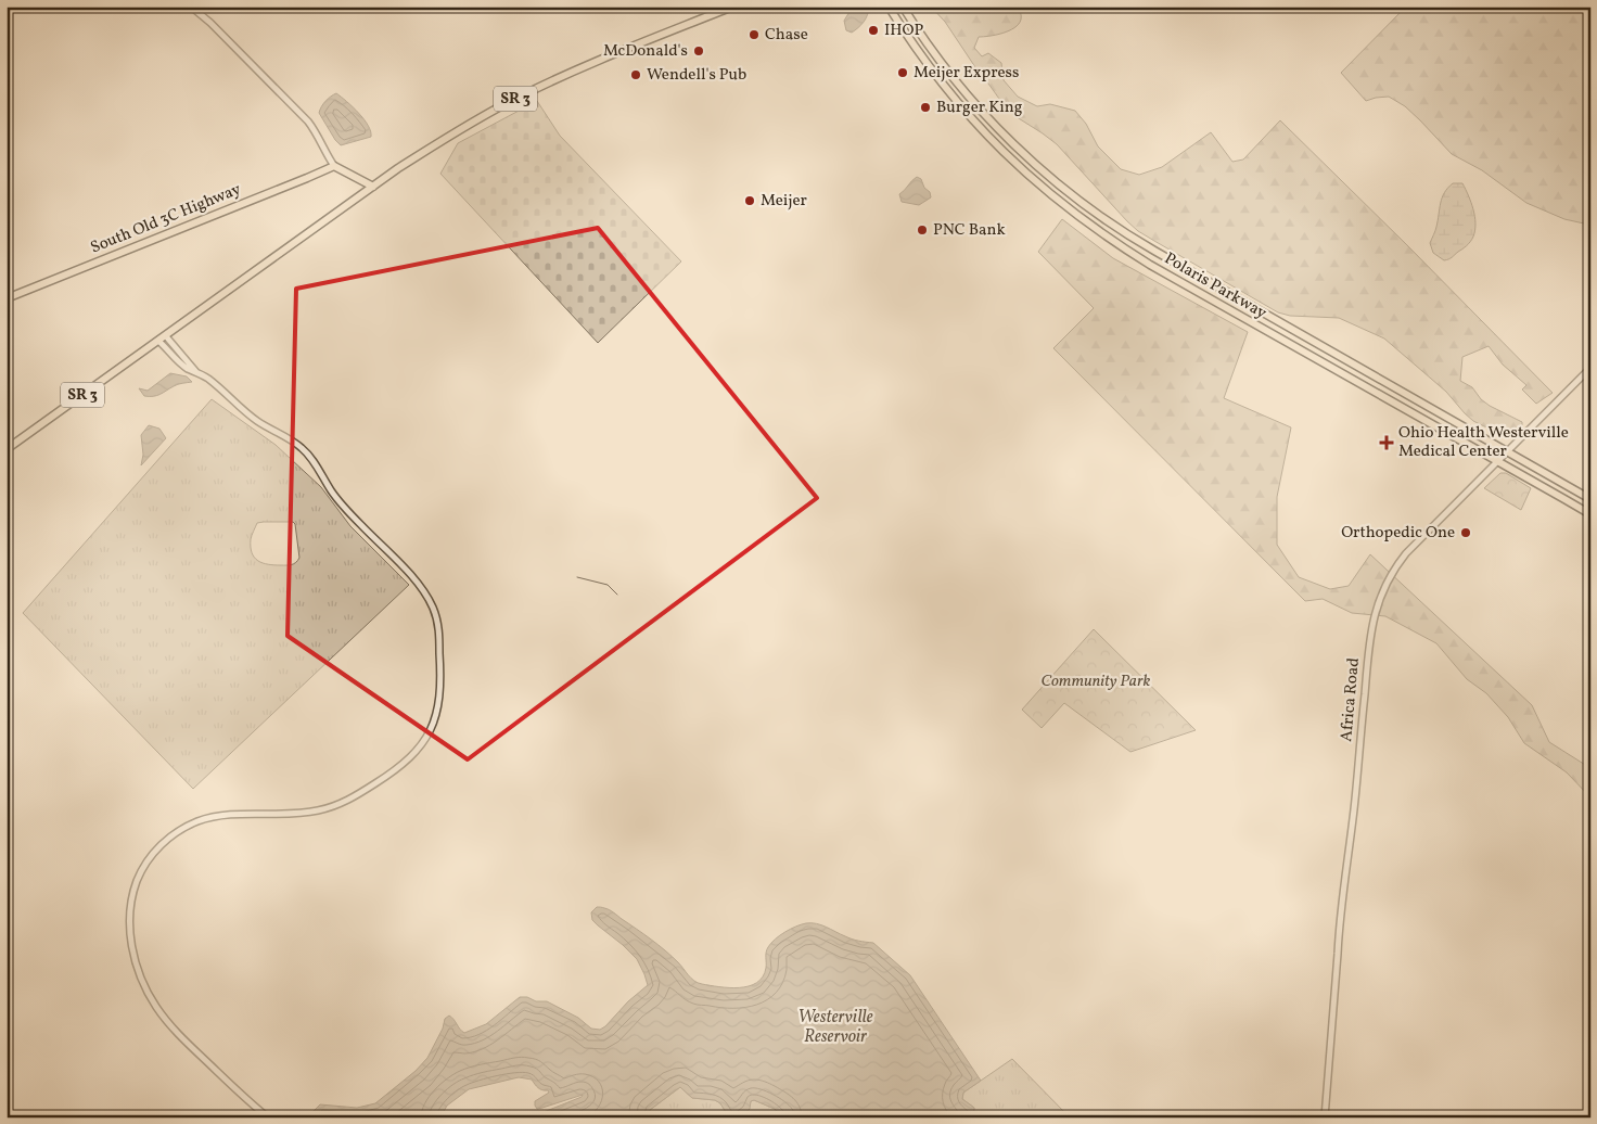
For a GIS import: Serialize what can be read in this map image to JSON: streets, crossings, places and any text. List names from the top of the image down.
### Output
{
  "streets": {
    "main road": ["SR 3", "South Old 3C Highway", "Polaris Parkway"],
    "street": ["Africa Road"]
  },
  "crossings": [
    ["Polaris Parkway", "Africa Road"]
  ],
  "water": ["Westerville Reservoir"],
  "parks": ["Community Park"],
  "places": {
    "other": [
      "IHOP",
      "Chase",
      "McDonald's",
      "Meijer Express",
      "Wendell's Pub",
      "Burger King",
      "Meijer",
      "PNC Bank",
      "Orthopedic One"
    ],
    "health": ["Ohio Health Westerville Medical Center"]
  }
}
